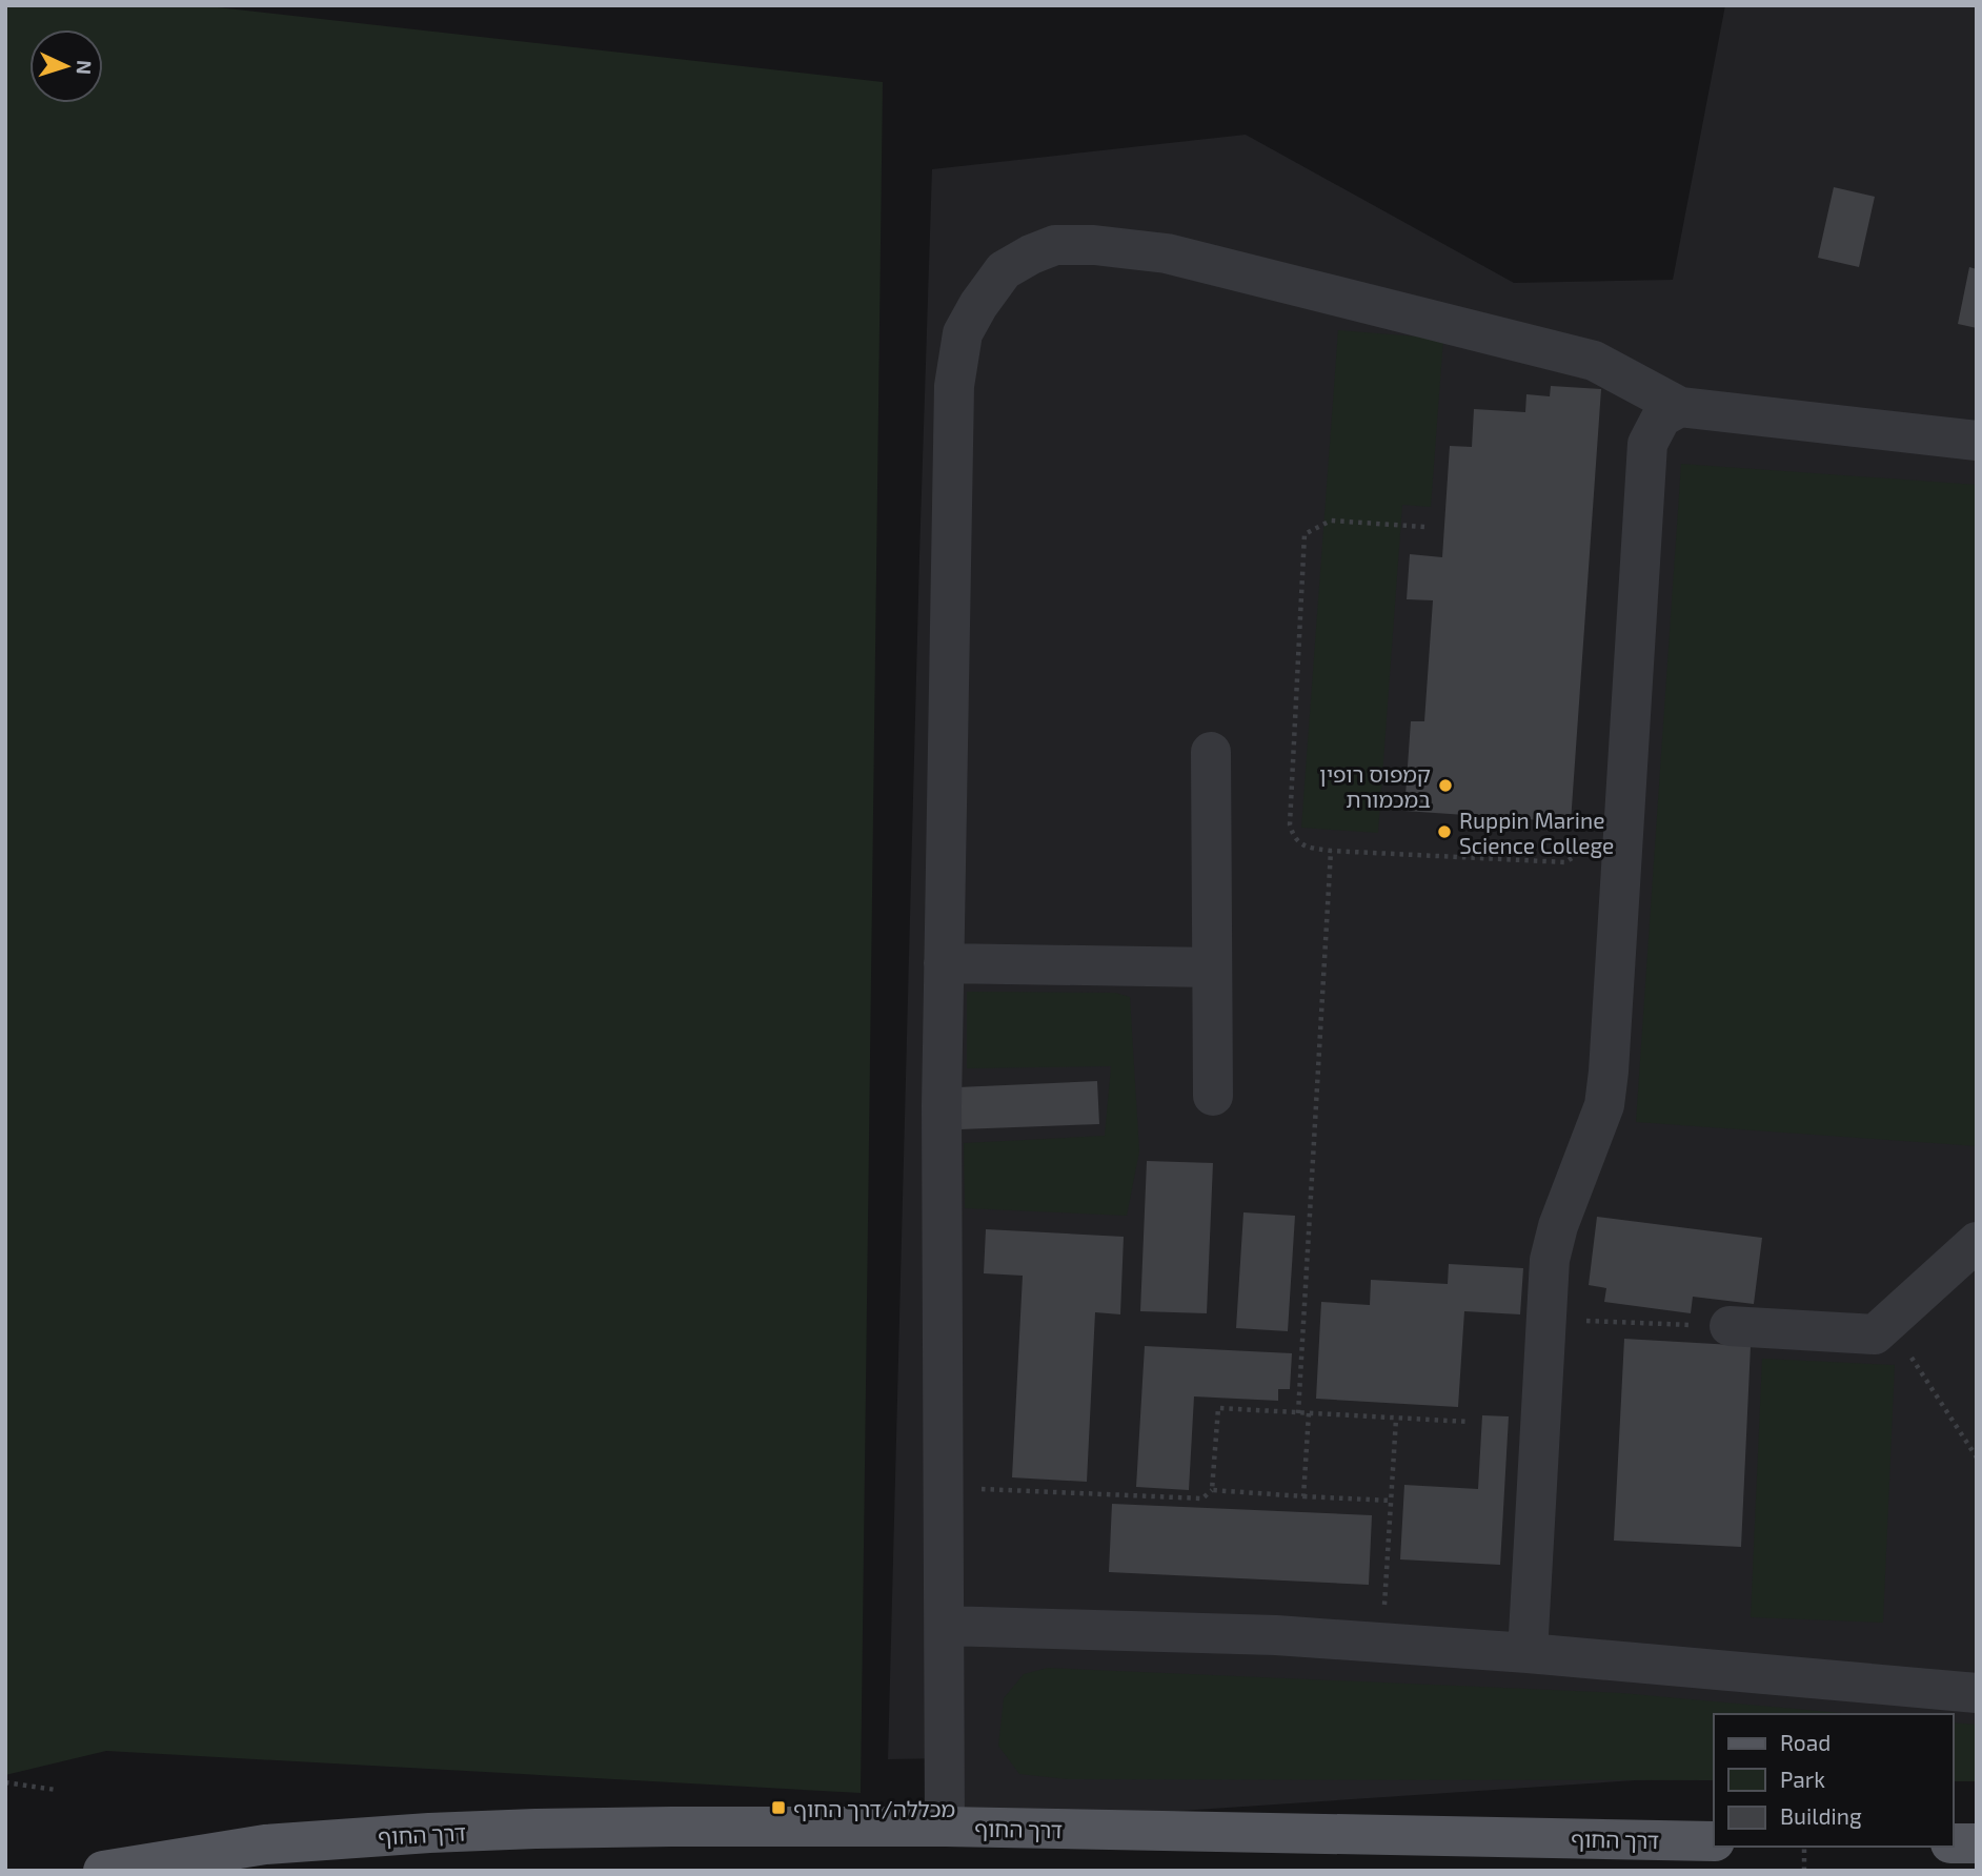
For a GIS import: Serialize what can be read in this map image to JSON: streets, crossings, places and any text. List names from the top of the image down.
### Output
{
  "streets": {
    "main road": ["דרך החוף"]
  },
  "places": {
    "other": ["קמפוס רופין במכמורת", "Ruppin Marine Science College"],
    "transit": ["מכללה/דרך החוף"]
  },
  "legend": ["Road", "Park", "Building"],
  "north": "right"
}
